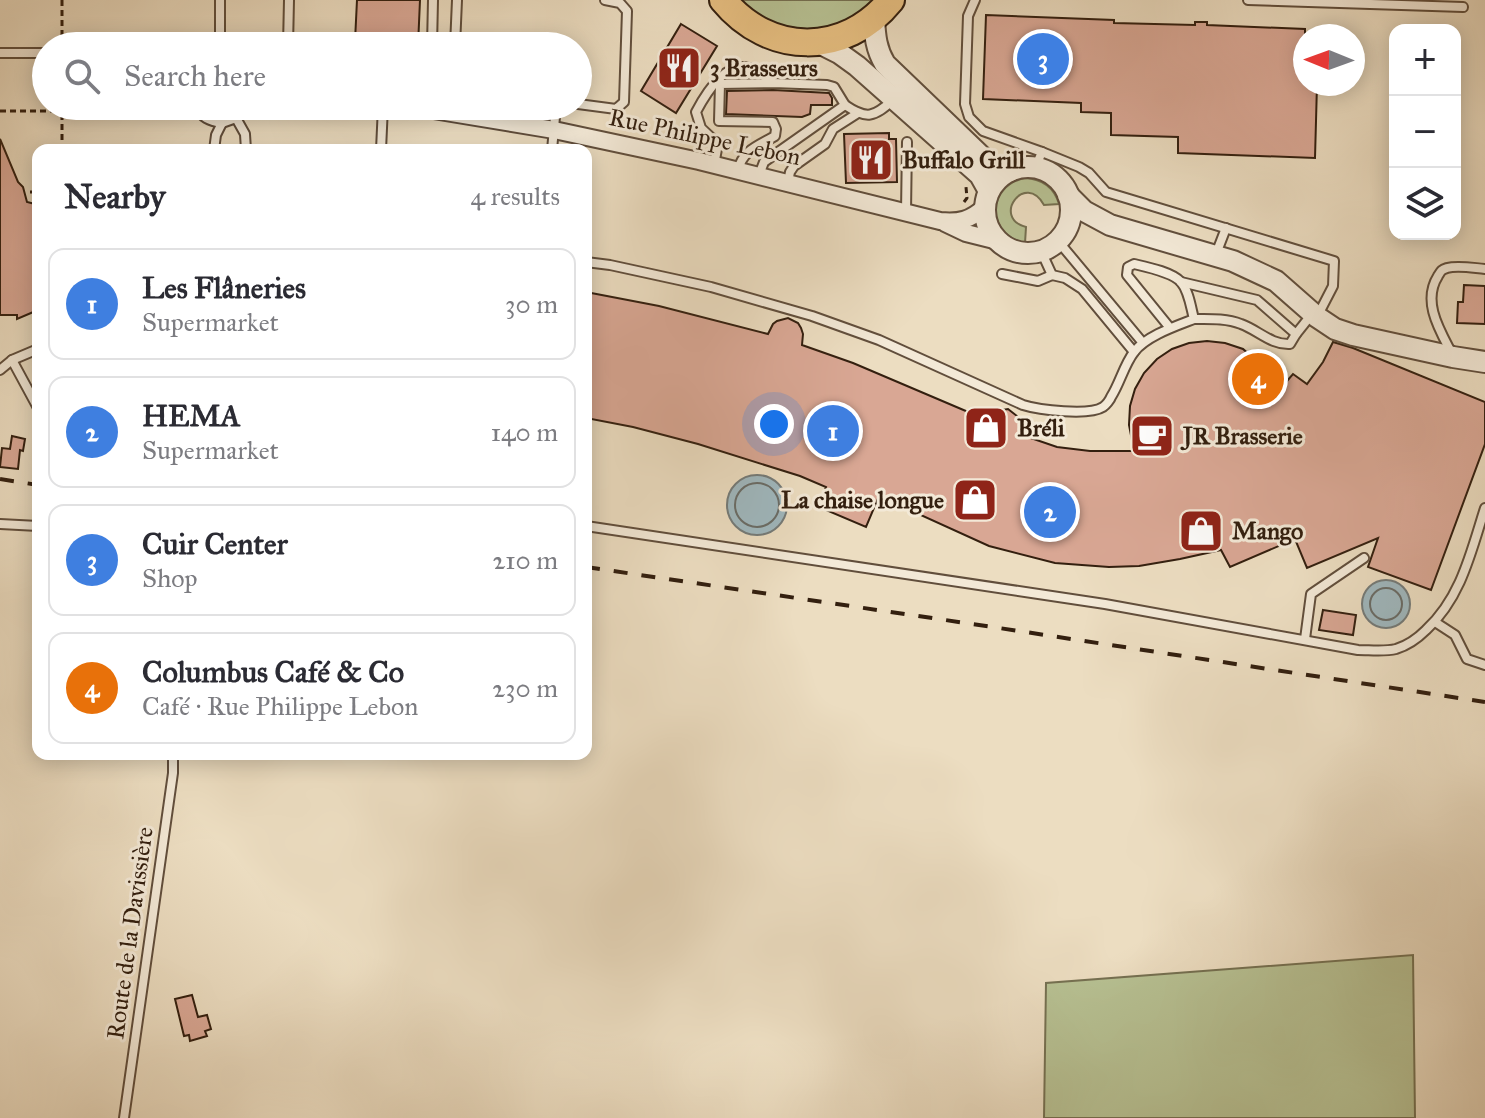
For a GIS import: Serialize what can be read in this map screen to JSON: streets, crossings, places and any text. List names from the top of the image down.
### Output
{
  "streets": {
    "street": ["Rue Philippe Lebon"],
    "lane": ["Route de la Davissière"]
  },
  "places": {
    "restaurant": ["3 Brasseurs", "Buffalo Grill"],
    "shop": ["Bréli", "La chaise longue", "Mango"],
    "cafe": ["JR Brasserie"]
  },
  "north": "left",
  "page": {
    "map_buttons": ["+", "−"],
    "pins": [
      "3",
      "4",
      "1",
      "2"
    ],
    "search": "Search here",
    "heading": ["Nearby", "4 results"],
    "list": [
      {
        "mark": "1",
        "name": "Les Flâneries",
        "note": "Supermarket",
        "value": "30 m"
      },
      {
        "mark": "2",
        "name": "HEMA",
        "note": "Supermarket",
        "value": "140 m"
      },
      {
        "mark": "3",
        "name": "Cuir Center",
        "note": "Shop",
        "value": "210 m"
      },
      {
        "mark": "4",
        "name": "Columbus Café & Co",
        "note": "Café · Rue Philippe Lebon",
        "value": "230 m"
      }
    ]
  }
}
